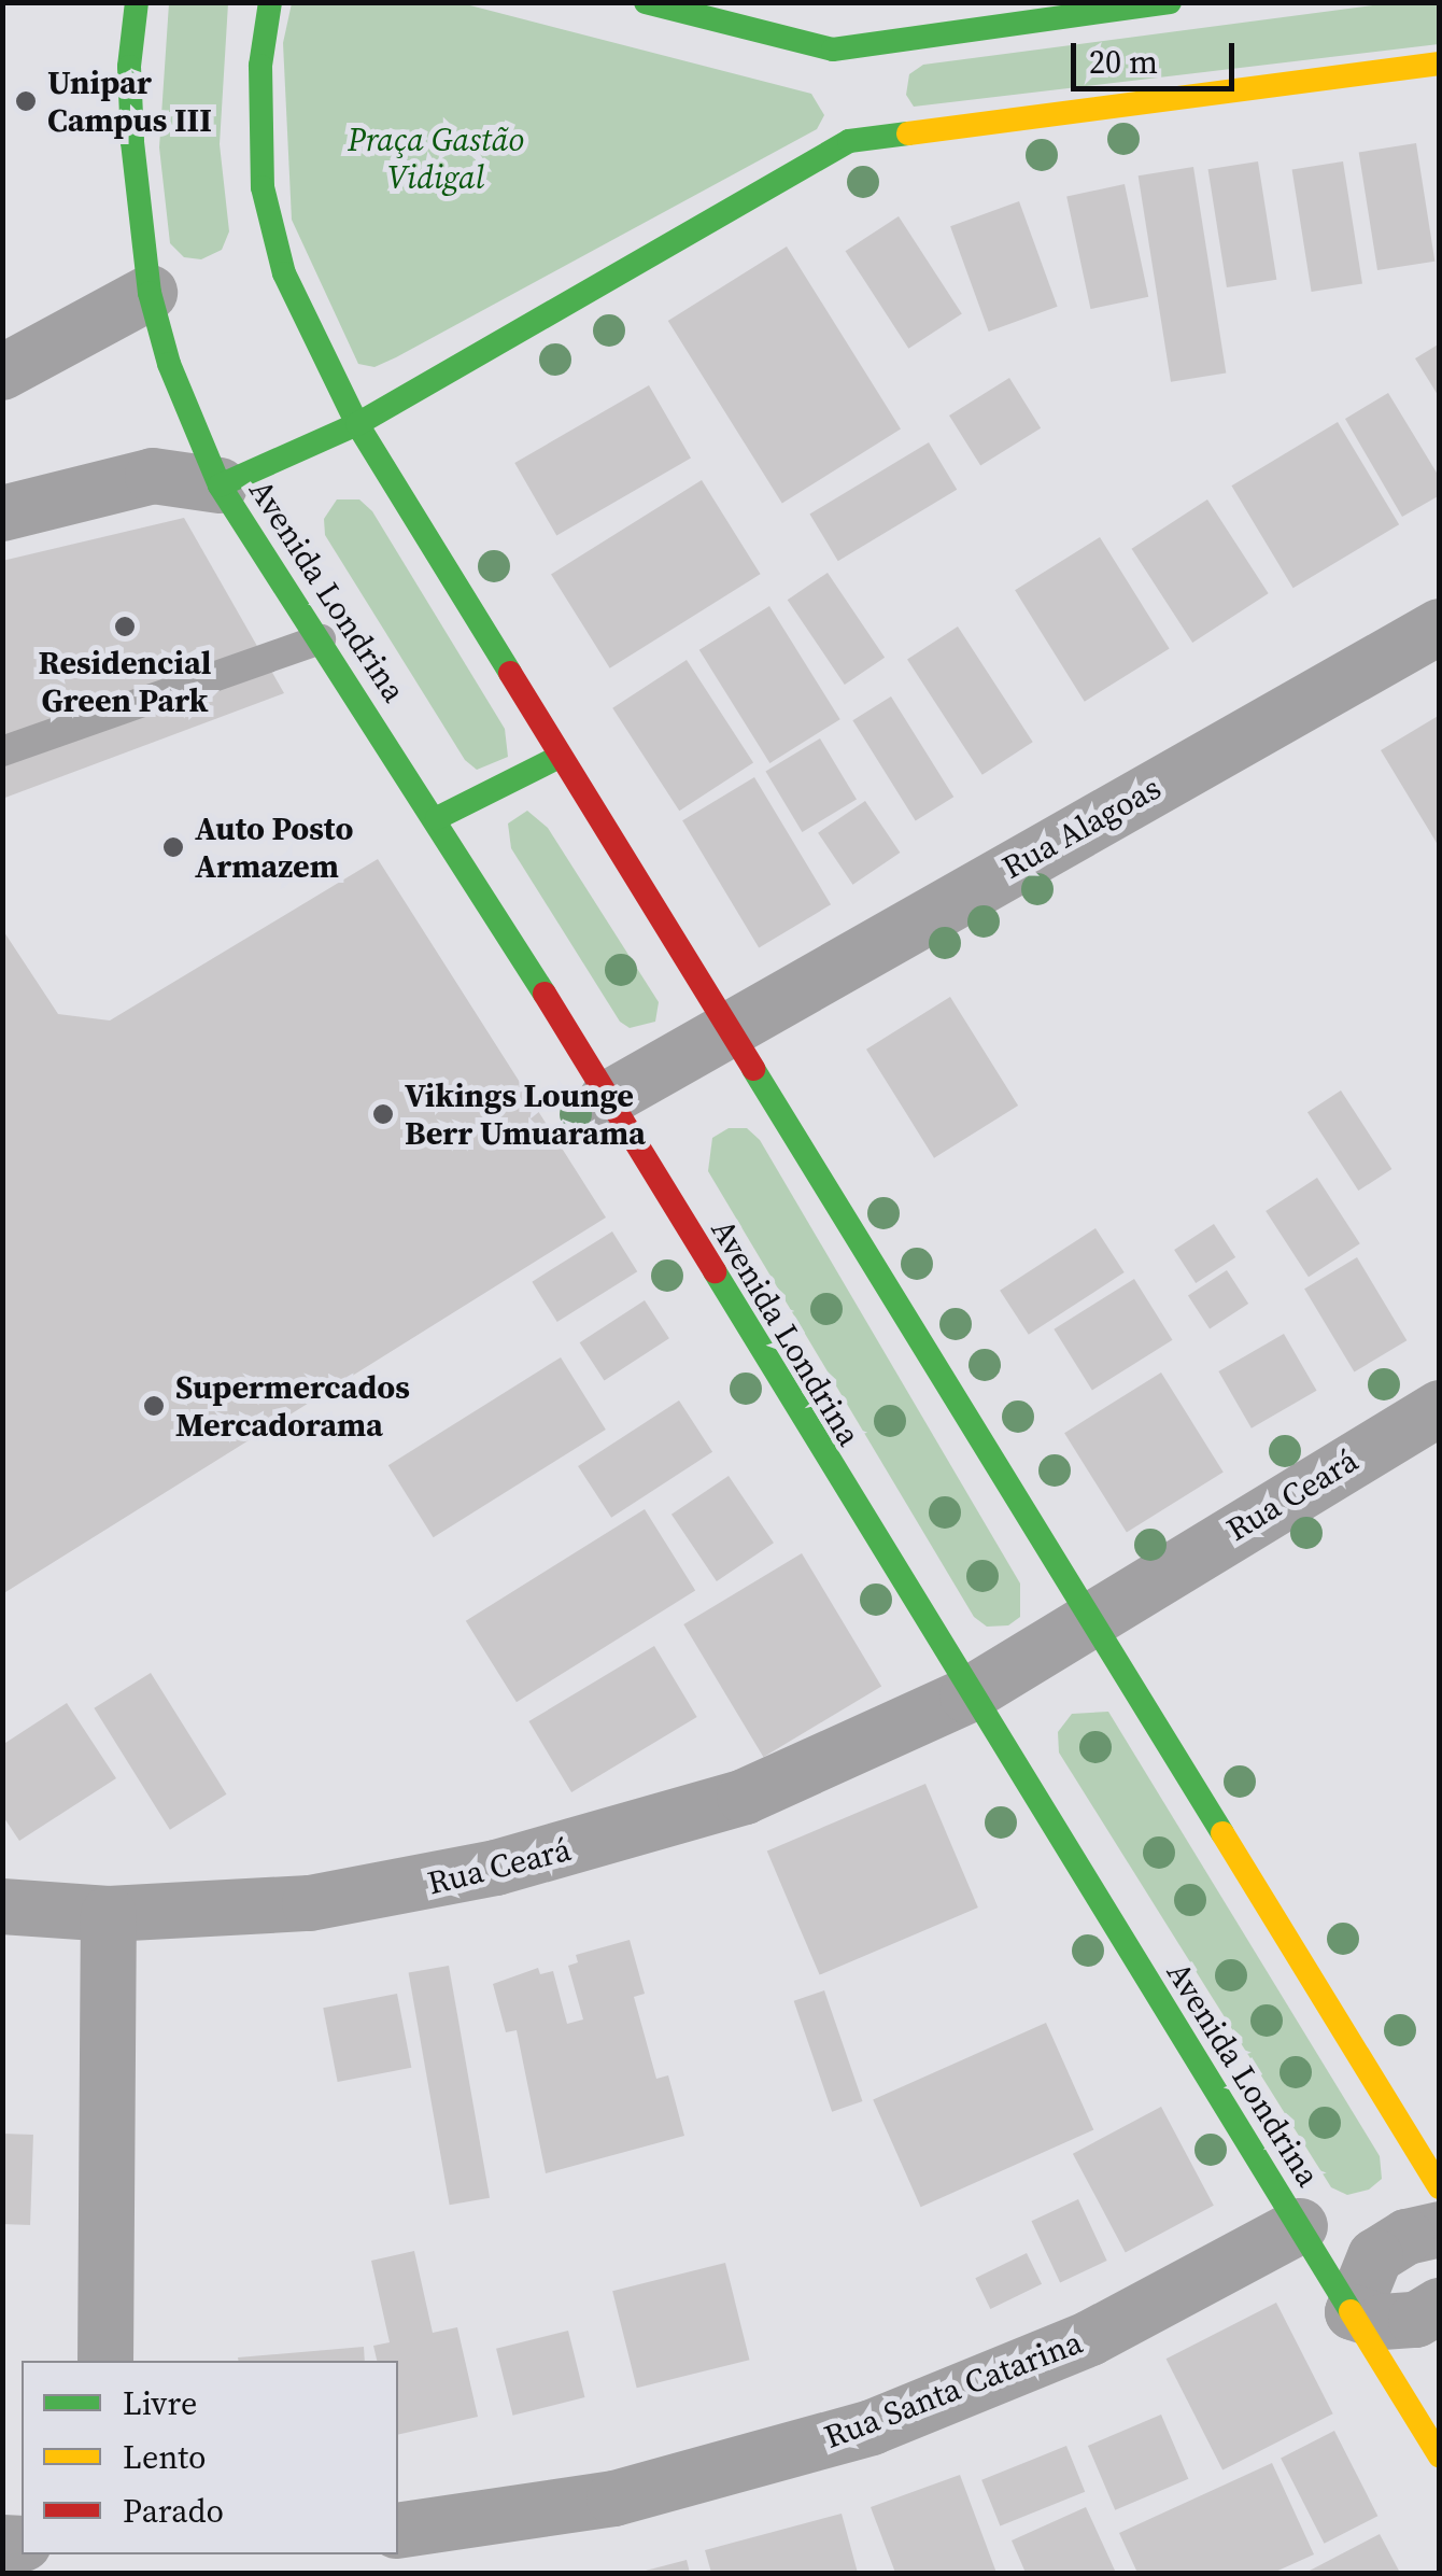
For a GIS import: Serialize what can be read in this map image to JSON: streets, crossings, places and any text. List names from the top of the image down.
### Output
{
  "streets": {
    "main road": ["Avenida Londrina"],
    "street": ["Rua Alagoas", "Rua Ceará", "Rua Santa Catarina"]
  },
  "crossings": [
    ["Avenida Londrina", "Rua Alagoas"],
    ["Avenida Londrina", "Rua Ceará"],
    ["Avenida Londrina", "Rua Santa Catarina"]
  ],
  "parks": ["Praça Gastão Vidigal"],
  "places": [
    "Unipar Campus III",
    "Residencial Green Park",
    "Auto Posto Armazem",
    "Vikings Lounge Berr Umuarama",
    "Supermercados Mercadorama"
  ],
  "legend": ["Livre", "Lento", "Parado"],
  "scale_bar": "20 m"
}
